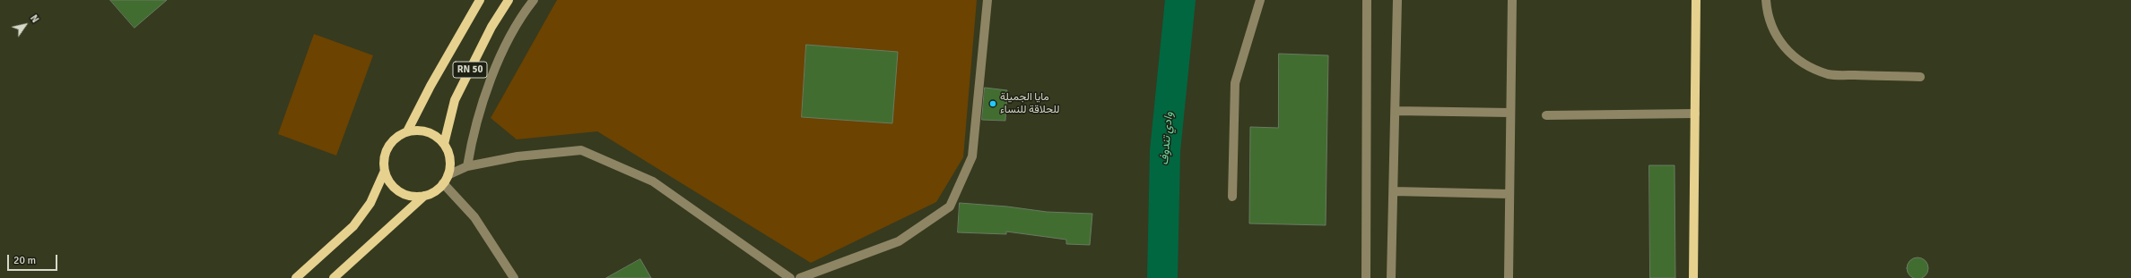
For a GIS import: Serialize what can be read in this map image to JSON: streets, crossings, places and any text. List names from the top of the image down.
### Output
{
  "streets": {
    "main road": ["RN 50"]
  },
  "water": ["وادي تندوف"],
  "places": ["مايا الجميلة للحلاقة للنساء"],
  "scale_bar": "20 m",
  "north": "top right"
}
